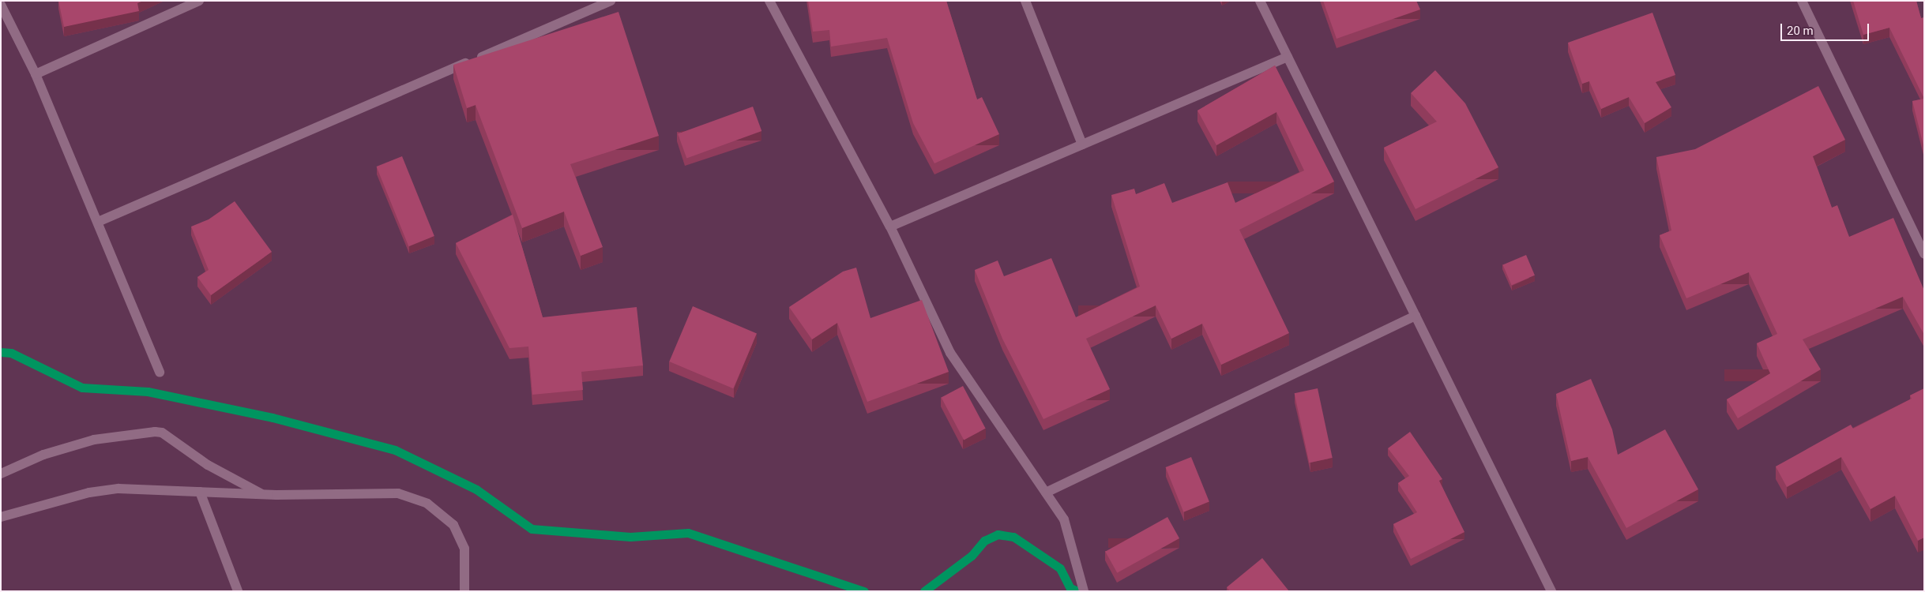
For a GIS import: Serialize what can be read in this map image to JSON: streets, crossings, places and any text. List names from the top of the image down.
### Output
{
  "scale_bar": "20 m"
}
